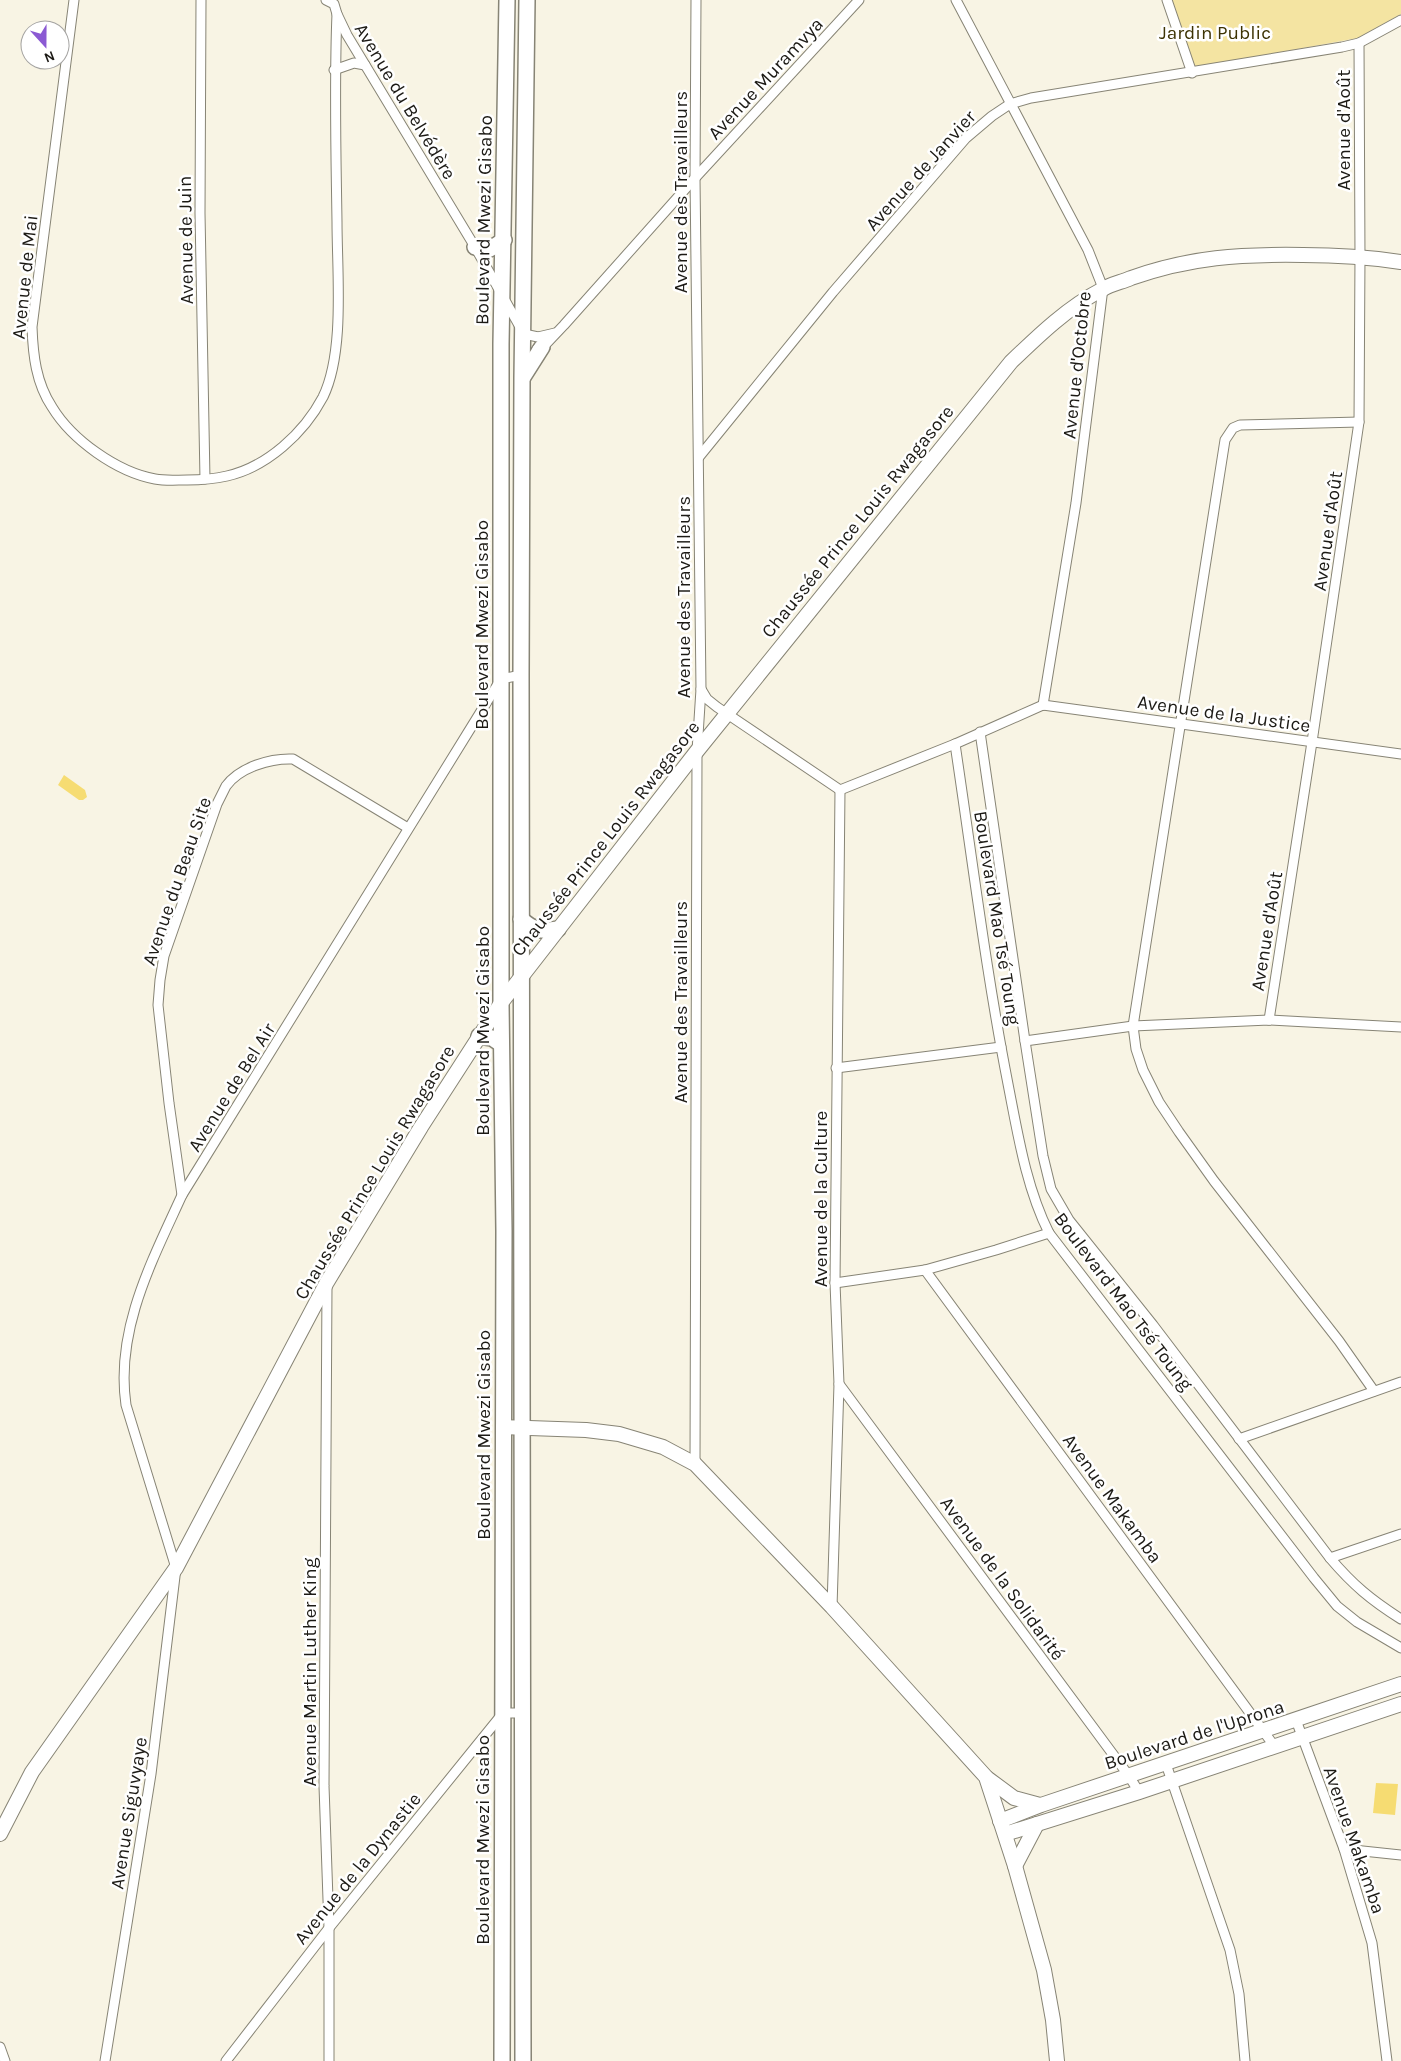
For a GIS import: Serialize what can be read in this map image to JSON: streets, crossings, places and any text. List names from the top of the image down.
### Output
{
  "streets": {
    "main road": ["Boulevard Mwezi Gisabo"],
    "street": [
      "Avenue Muramvya",
      "Avenue du Belvédère",
      "Avenue d'Août",
      "Avenue de Janvier",
      "Avenue des Travailleurs",
      "Avenue de Juin",
      "Avenue de Mai",
      "Avenue d'Octobre",
      "Chaussée Prince Louis Rwagasore",
      "Avenue de la Justice",
      "Avenue du Beau Site",
      "Boulevard Mao Tsé Toung",
      "Avenue de Bel Air",
      "Avenue de la Culture",
      "Avenue Makamba",
      "Avenue de la Solidarité",
      "Avenue Martin Luther King",
      "Boulevard de l'Uprona",
      "Avenue Siguvyaye",
      "Avenue de la Dynastie"
    ]
  },
  "crossings": [
    ["Avenue Muramvya", "Avenue des Travailleurs"],
    ["Avenue du Belvédère", "Boulevard Mwezi Gisabo"],
    ["Avenue du Belvédère", "Avenue de Mai"],
    ["Avenue d'Août", "Avenue de Janvier"],
    ["Avenue d'Août", "Chaussée Prince Louis Rwagasore"],
    ["Avenue d'Août", "Avenue de la Justice"],
    ["Avenue de Janvier", "Avenue des Travailleurs"],
    ["Avenue de Janvier", "Avenue d'Octobre"],
    ["Avenue des Travailleurs", "Chaussée Prince Louis Rwagasore"],
    ["Boulevard Mwezi Gisabo", "Chaussée Prince Louis Rwagasore"],
    ["Boulevard Mwezi Gisabo", "Avenue de Bel Air"],
    ["Boulevard Mwezi Gisabo", "Avenue de la Dynastie"],
    ["Avenue de Juin", "Avenue de Mai"],
    ["Avenue d'Octobre", "Chaussée Prince Louis Rwagasore"],
    ["Avenue d'Octobre", "Avenue de la Justice"],
    ["Chaussée Prince Louis Rwagasore", "Avenue de Bel Air"],
    ["Chaussée Prince Louis Rwagasore", "Avenue Martin Luther King"],
    ["Chaussée Prince Louis Rwagasore", "Avenue Siguvyaye"],
    ["Avenue du Beau Site", "Avenue de Bel Air"],
    ["Avenue de Bel Air", "Avenue Siguvyaye"],
    ["Avenue de la Culture", "Avenue de la Solidarité"],
    ["Avenue Makamba", "Boulevard de l'Uprona"],
    ["Avenue de la Solidarité", "Boulevard de l'Uprona"],
    ["Avenue Martin Luther King", "Avenue de la Dynastie"]
  ],
  "parks": ["Jardin Public"],
  "north": "bottom"
}
